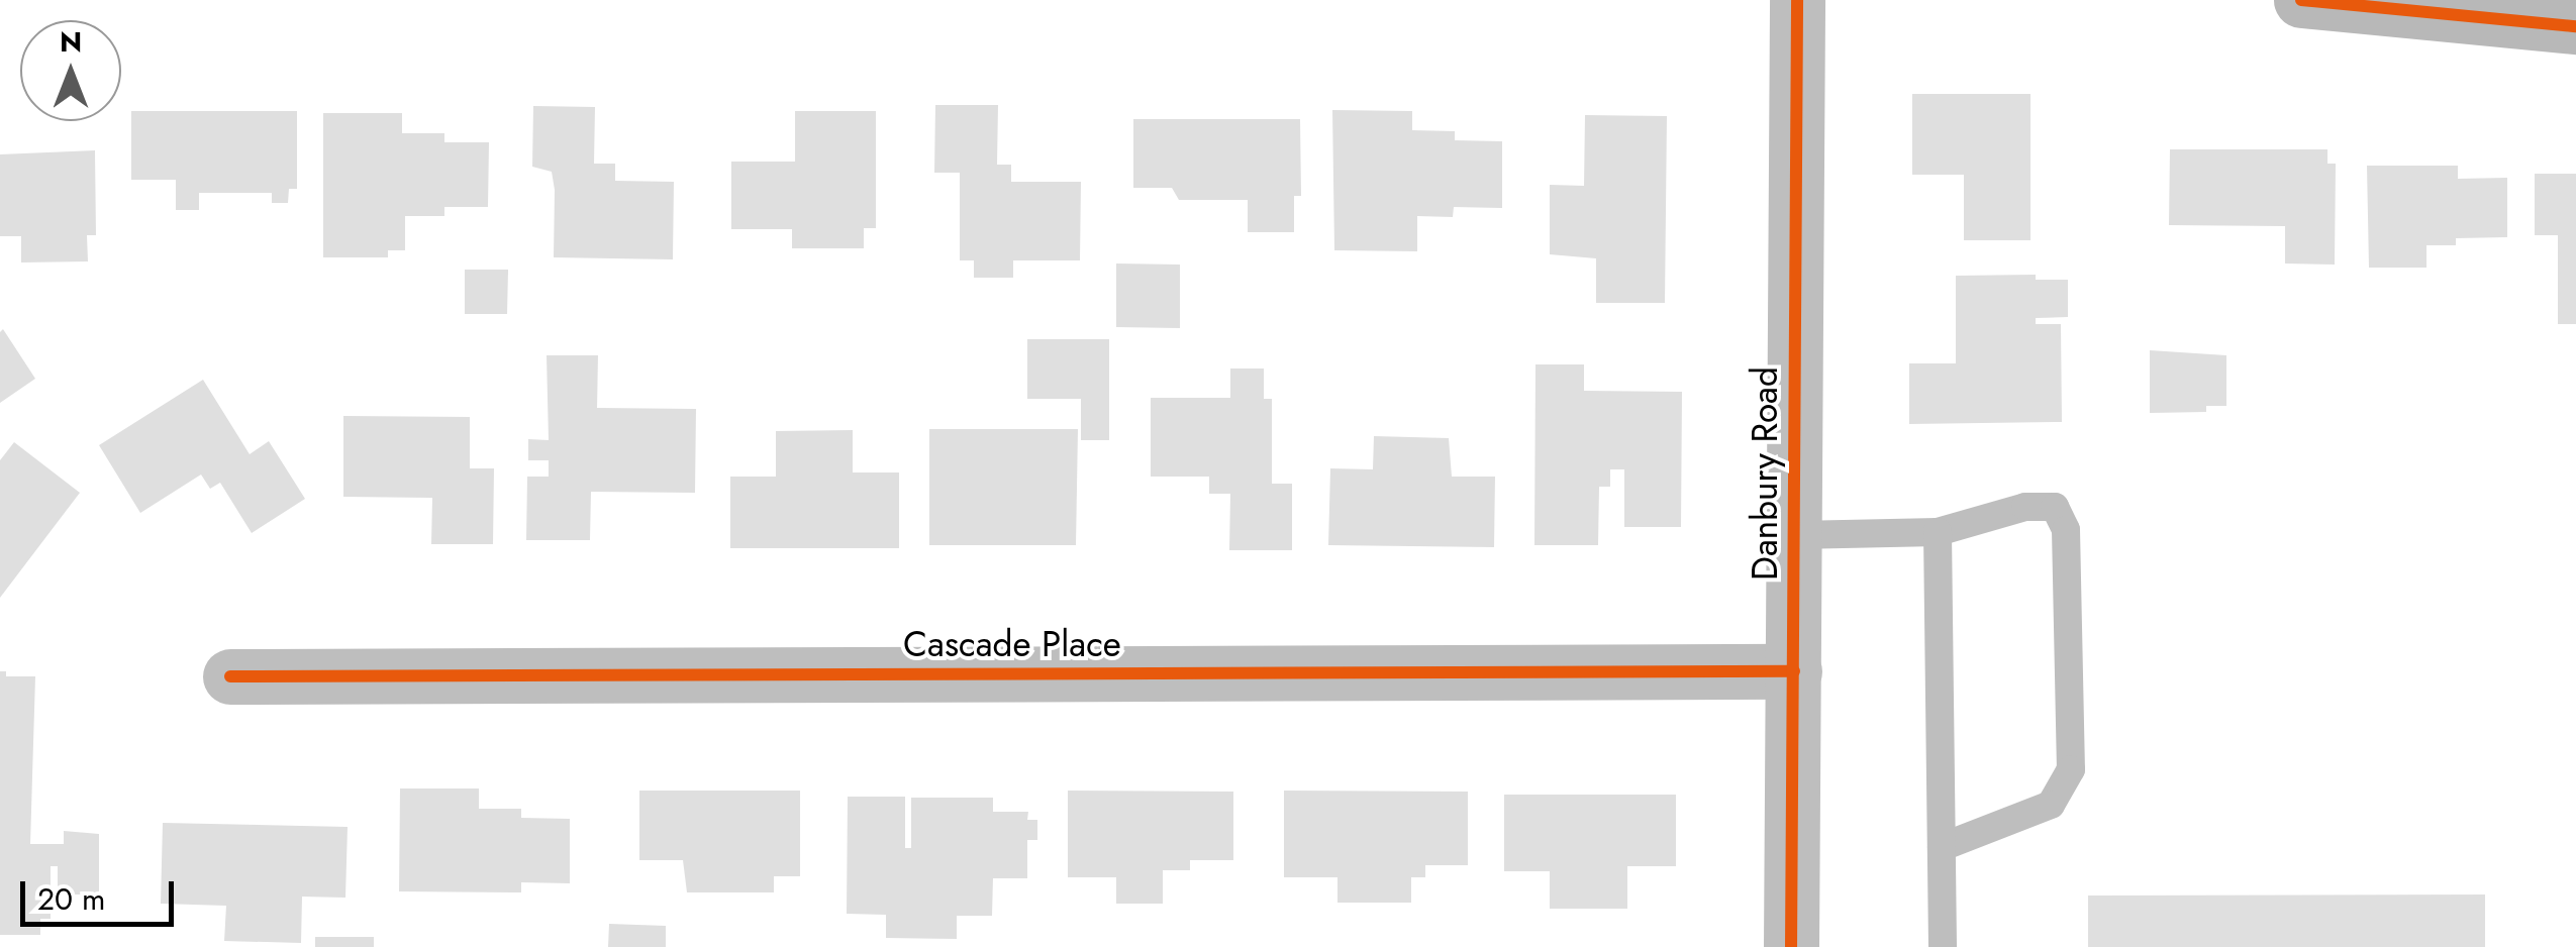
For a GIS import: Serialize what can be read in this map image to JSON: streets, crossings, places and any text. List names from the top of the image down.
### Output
{
  "streets": {
    "street": ["Danbury Road", "Cascade Place"]
  },
  "crossings": [
    ["Danbury Road", "Cascade Place"]
  ],
  "scale_bar": "20 m",
  "north": "top"
}
